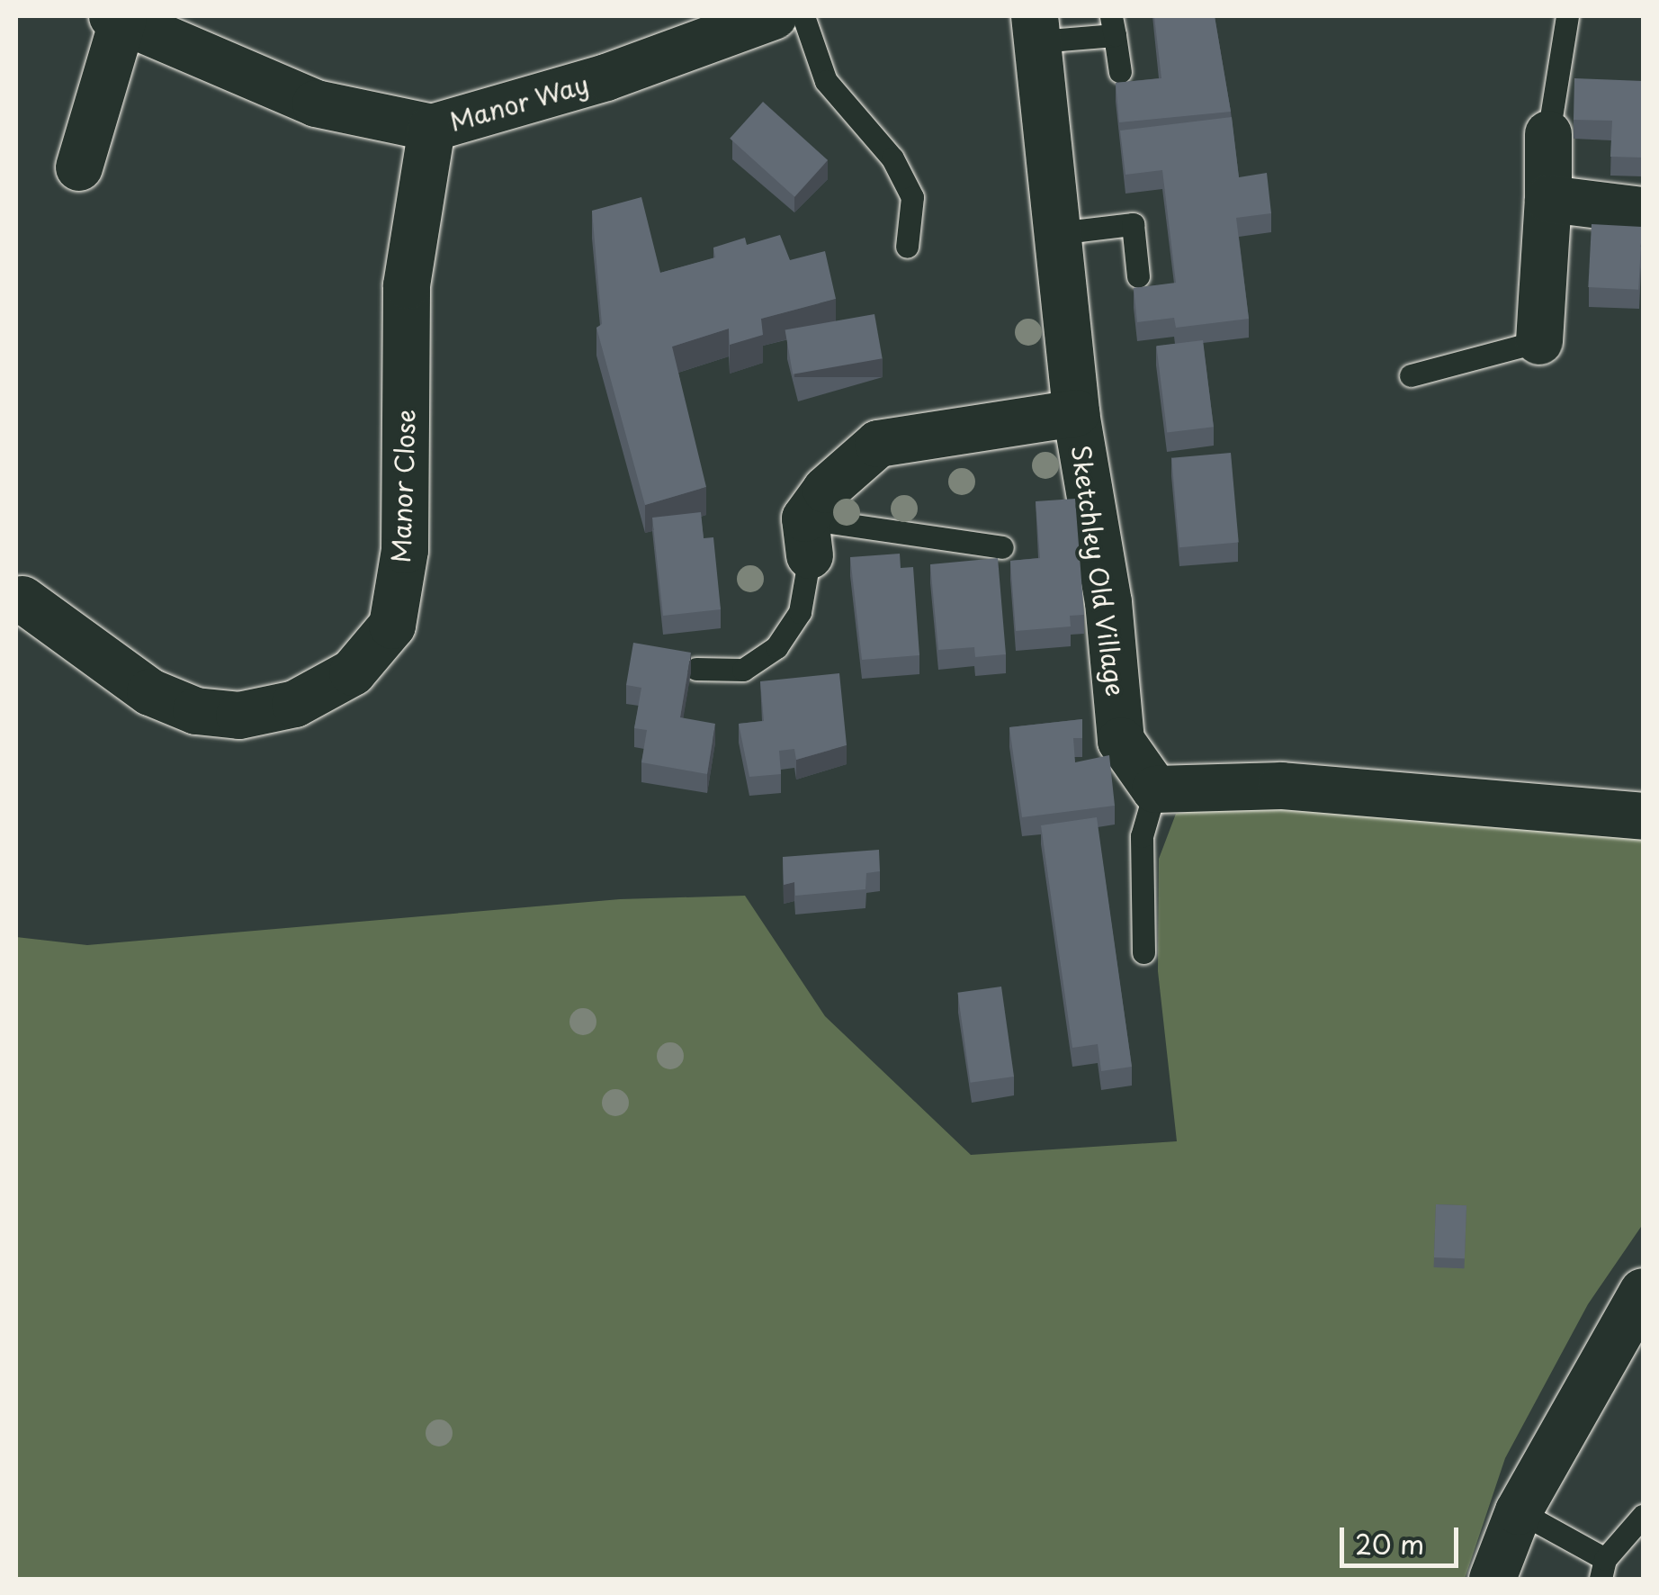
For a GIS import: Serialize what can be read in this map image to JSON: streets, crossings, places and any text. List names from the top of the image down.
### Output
{
  "streets": {
    "street": ["Manor Way", "Manor Close", "Sketchley Old Village"]
  },
  "crossings": [
    ["Manor Way", "Manor Close"]
  ],
  "scale_bar": "20 m"
}
